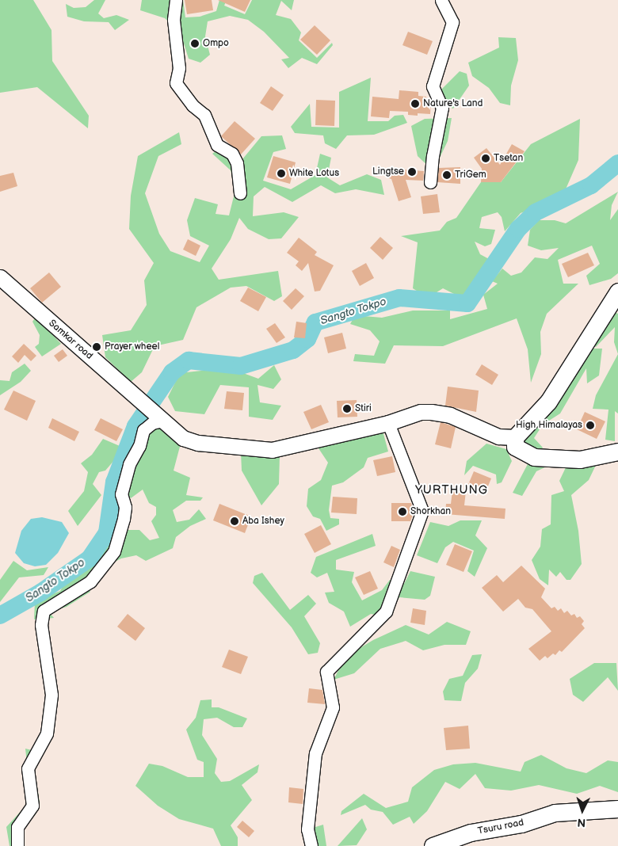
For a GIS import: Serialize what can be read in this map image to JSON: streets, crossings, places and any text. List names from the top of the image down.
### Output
{
  "streets": {
    "main road": ["Tsuru road"],
    "street": ["Samkar road"]
  },
  "districts": ["YURTHUNG"],
  "water": ["Sangto Tokpo"],
  "places": [
    "Ompo",
    "Nature's Land",
    "Tsetan",
    "Lingtse",
    "White Lotus",
    "TriGem",
    "Prayer wheel",
    "Stiri",
    "High Himalayas",
    "Shorkhan",
    "Aba Ishey"
  ],
  "north": "bottom"
}
